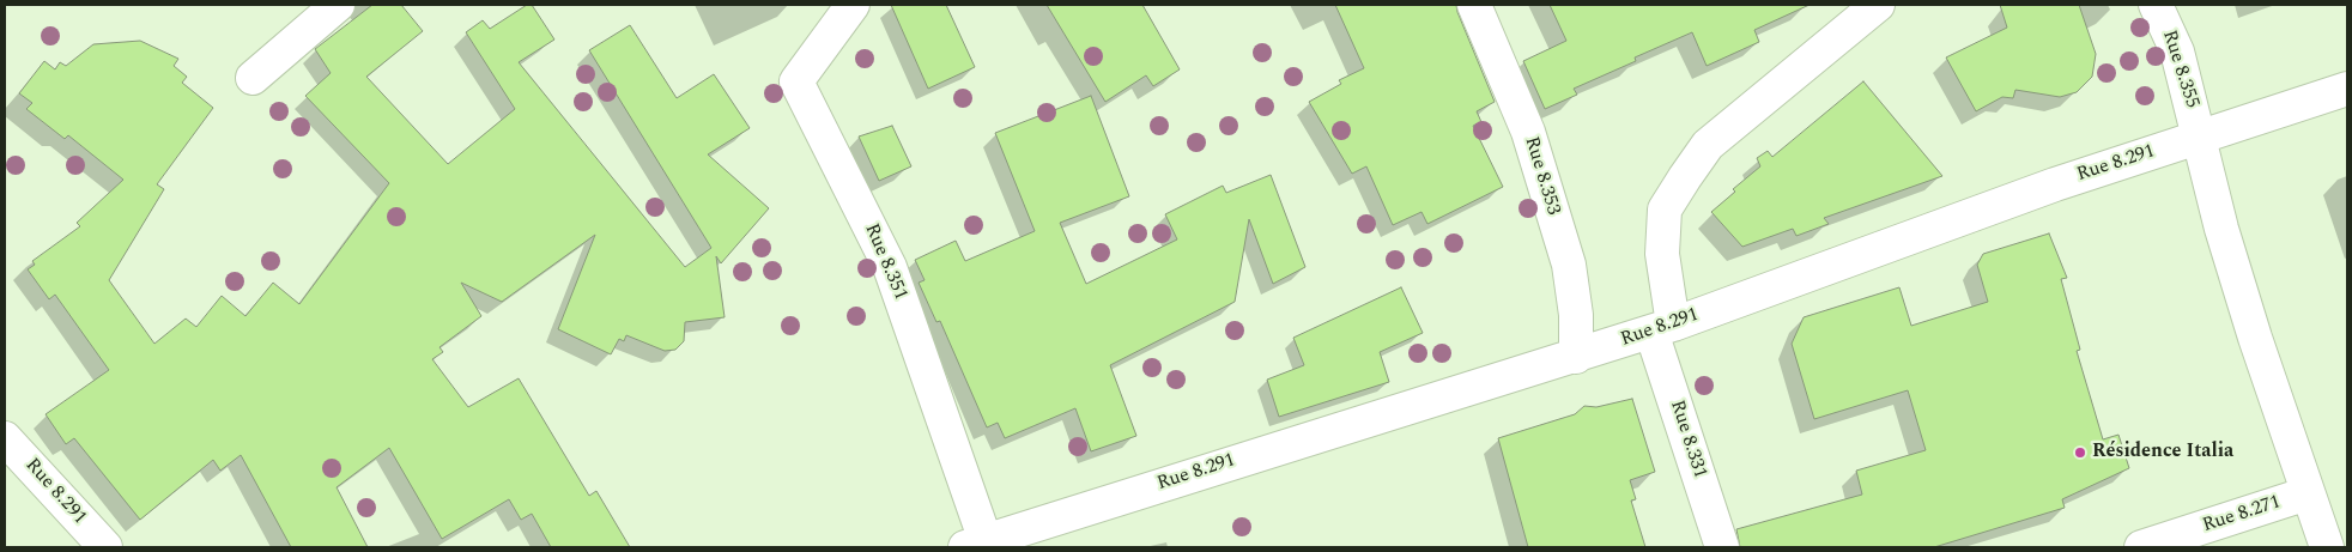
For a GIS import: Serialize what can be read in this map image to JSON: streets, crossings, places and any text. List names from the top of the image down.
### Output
{
  "streets": {
    "street": [
      "Rue 8.355",
      "Rue 8.291",
      "Rue 8.353",
      "Rue 8.351",
      "Rue 8.331",
      "Rue 8.271"
    ]
  },
  "crossings": [
    ["Rue 8.355", "Rue 8.291"],
    ["Rue 8.355", "Rue 8.271"],
    ["Rue 8.291", "Rue 8.353"],
    ["Rue 8.291", "Rue 8.351"],
    ["Rue 8.291", "Rue 8.331"]
  ],
  "places": ["Résidence Italia"]
}
